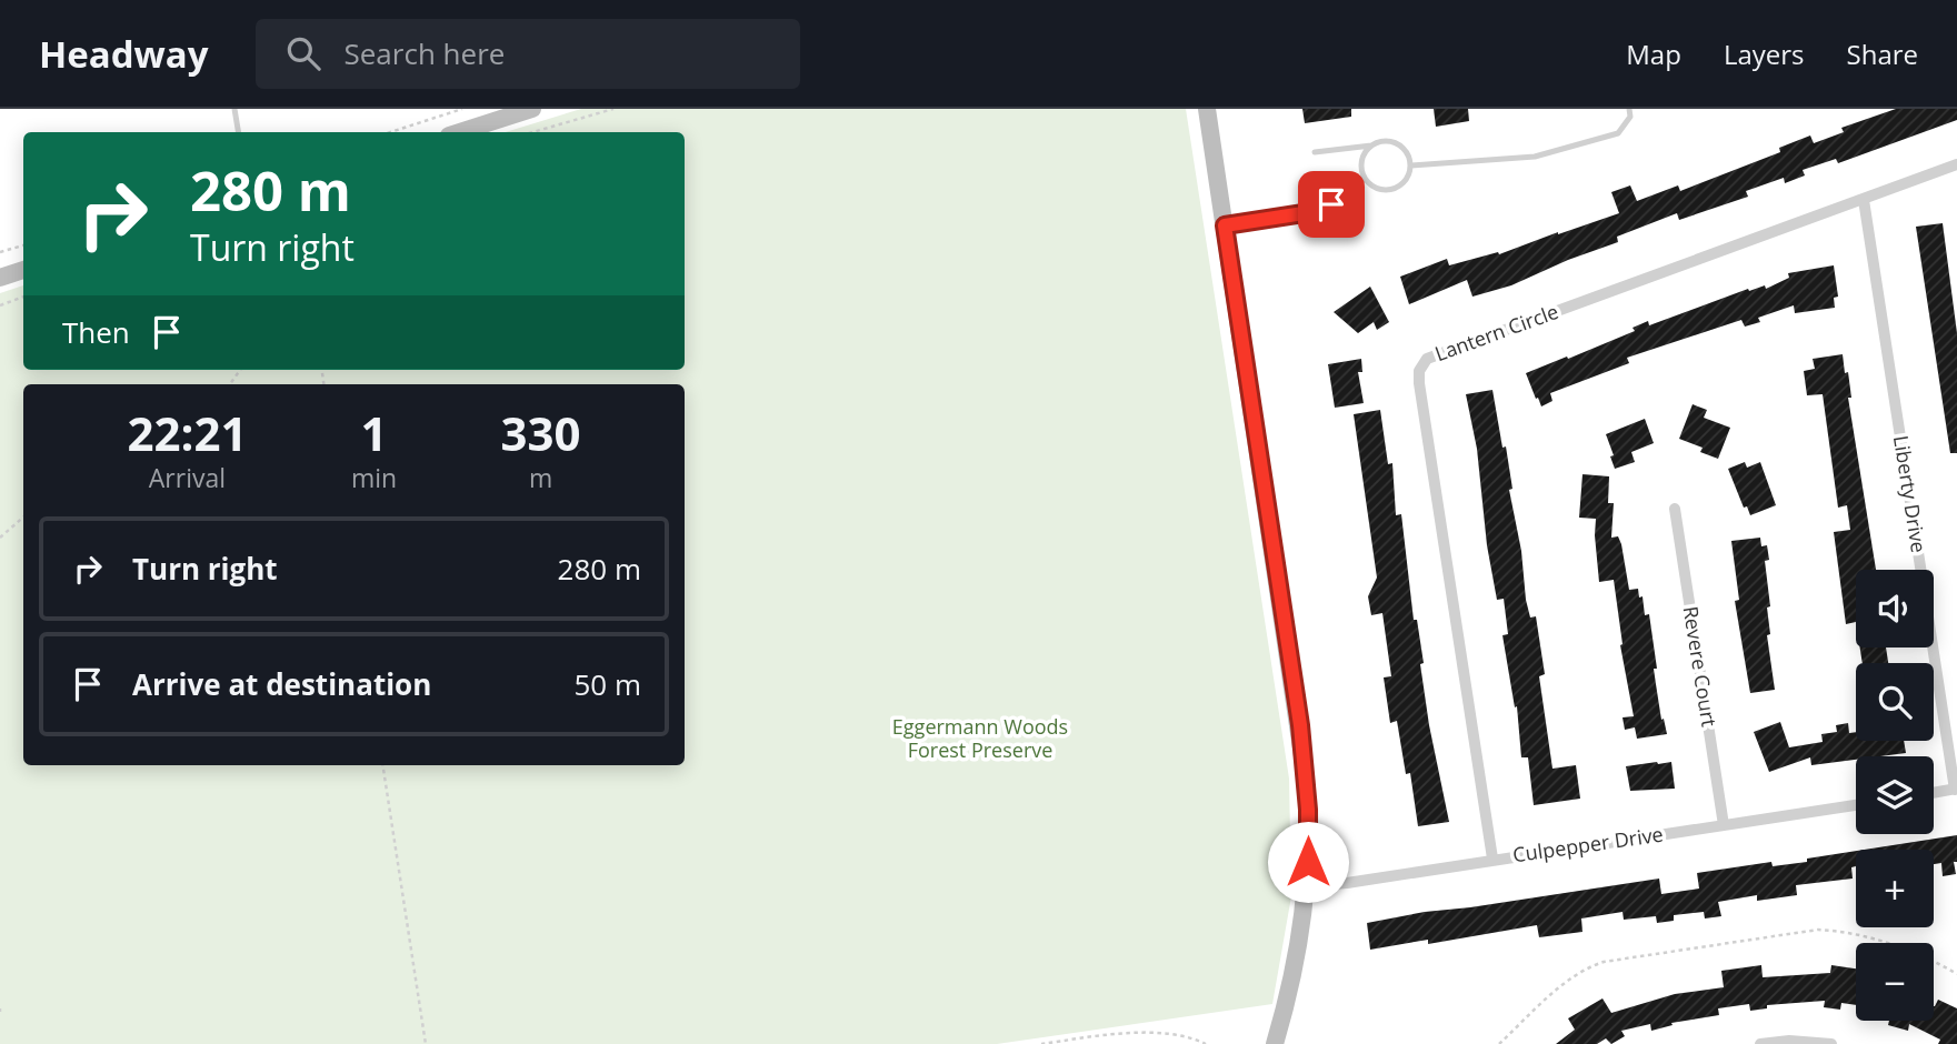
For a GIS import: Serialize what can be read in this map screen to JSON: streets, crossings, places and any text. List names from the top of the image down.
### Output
{
  "streets": {
    "street": [
      "Lantern Circle",
      "Liberty Drive",
      "Revere Court",
      "Culpepper Drive"
    ]
  },
  "crossings": [
    ["Lantern Circle", "Liberty Drive"],
    ["Lantern Circle", "Culpepper Drive"],
    ["Revere Court", "Culpepper Drive"]
  ],
  "parks": ["Eggermann Woods Forest Preserve"],
  "page": {
    "header": "Headway",
    "search": "Search here",
    "nav": ["Map", "Layers", "Share"],
    "turn": ["280 m", "Turn right"],
    "then": "Then",
    "eta": [
      "22:21",
      "Arrival",
      "1",
      "min",
      "330",
      "m"
    ],
    "list": [
      {
        "name": "Turn right",
        "value": "280 m"
      },
      {
        "name": "Arrive at destination",
        "value": "50 m"
      }
    ],
    "map_buttons": ["+", "−"]
  }
}
